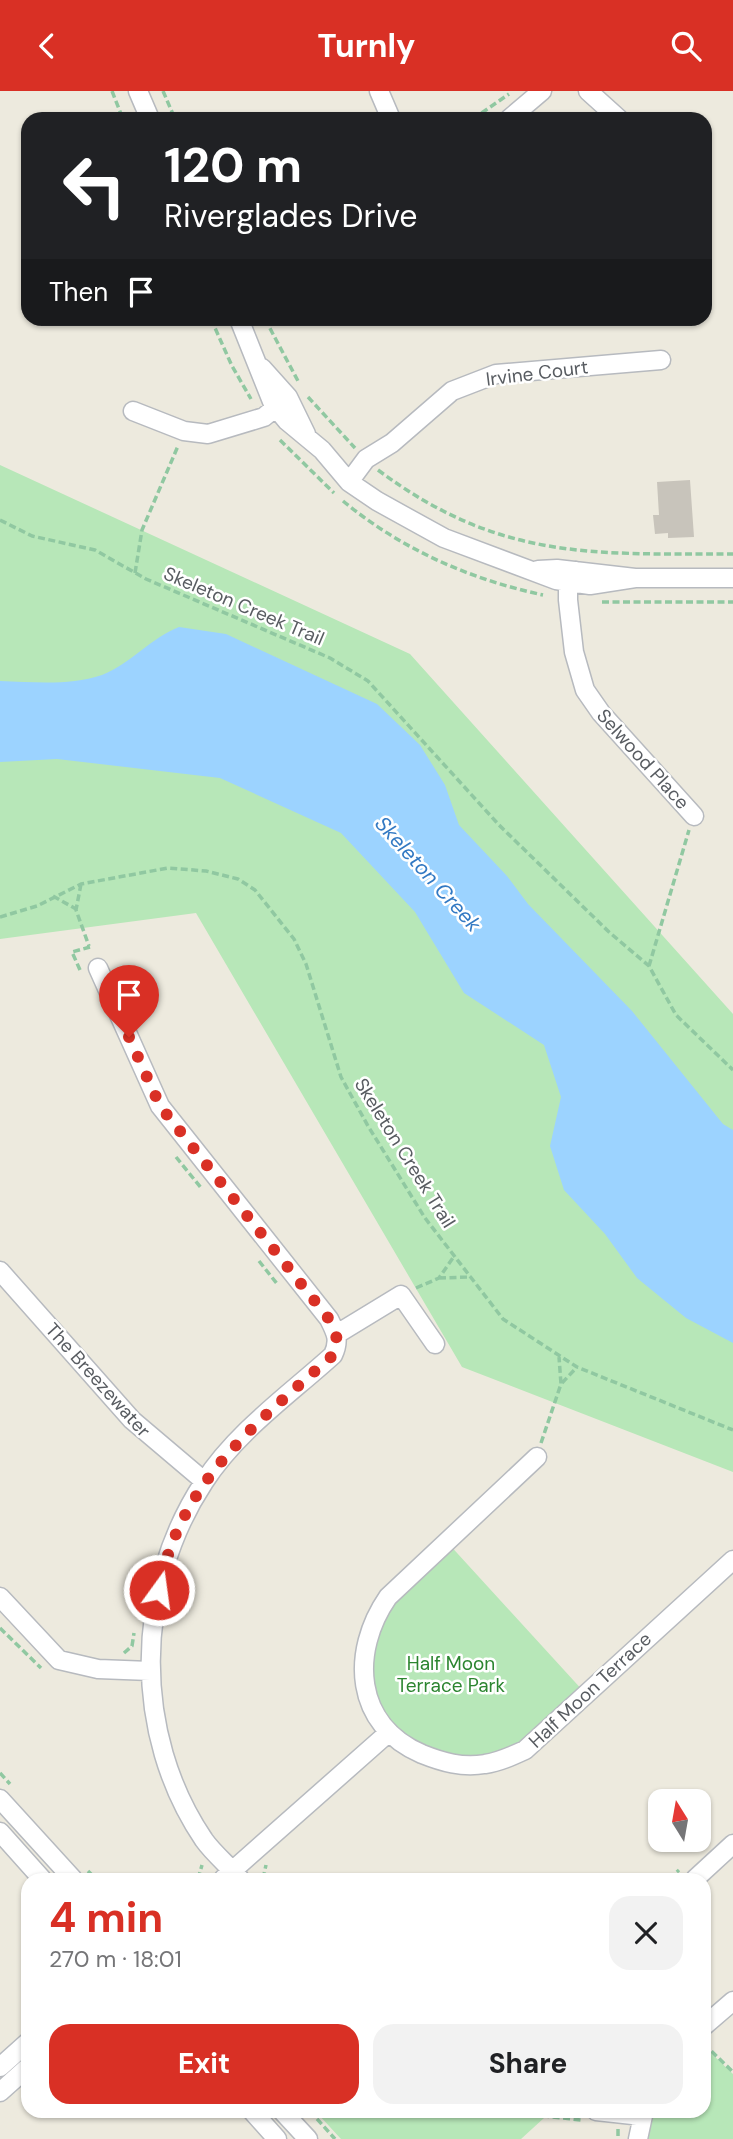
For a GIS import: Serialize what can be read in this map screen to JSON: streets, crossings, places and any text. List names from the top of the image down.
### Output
{
  "streets": {
    "street": [
      "Irvine Court",
      "Selwood Place",
      "The Breezewater",
      "Half Moon Terrace"
    ],
    "path": ["Skeleton Creek Trail"]
  },
  "water": ["Skeleton Creek"],
  "parks": ["Half Moon Terrace Park"],
  "north": "top",
  "page": {
    "header": "Turnly",
    "turn": ["120 m", "Riverglades Drive"],
    "then": "Then",
    "heading": ["4 min", "270 m · 18:01"],
    "buttons": ["Exit", "Share"]
  }
}
